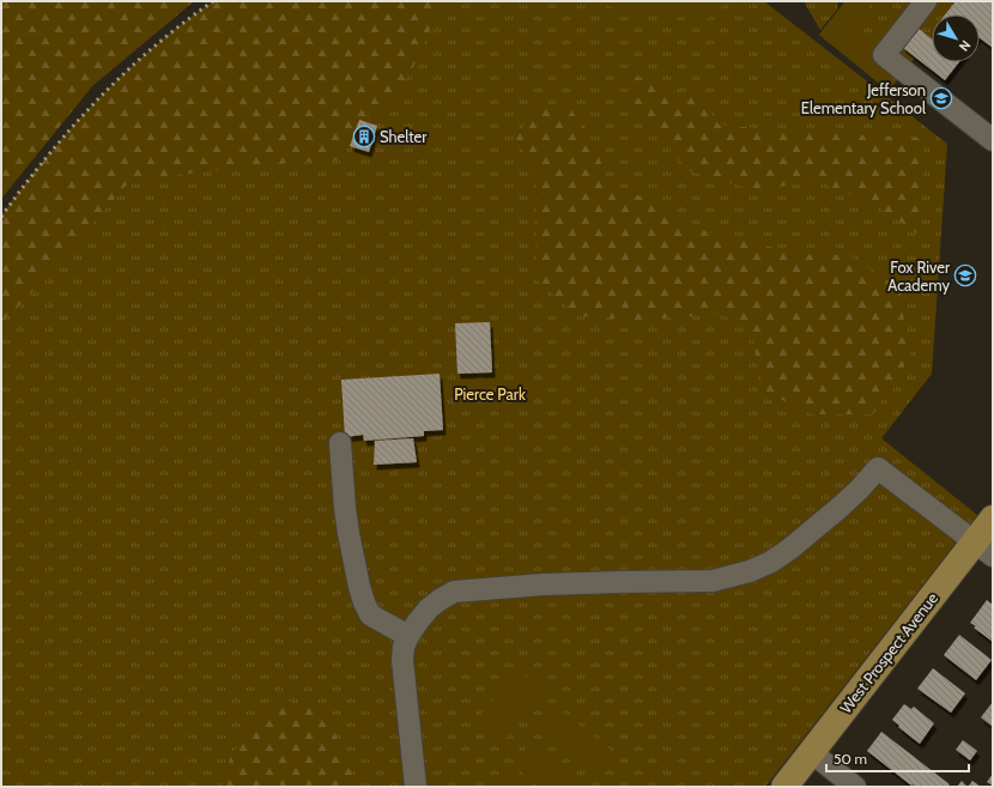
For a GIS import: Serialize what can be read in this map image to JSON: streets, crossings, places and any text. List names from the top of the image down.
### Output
{
  "streets": {
    "main road": ["West Prospect Avenue"]
  },
  "parks": ["Pierce Park"],
  "places": {
    "school or university": ["Jefferson Elementary School", "Fox River Academy"],
    "building": ["Shelter"]
  },
  "scale_bar": "50 m",
  "north": "bottom right"
}
